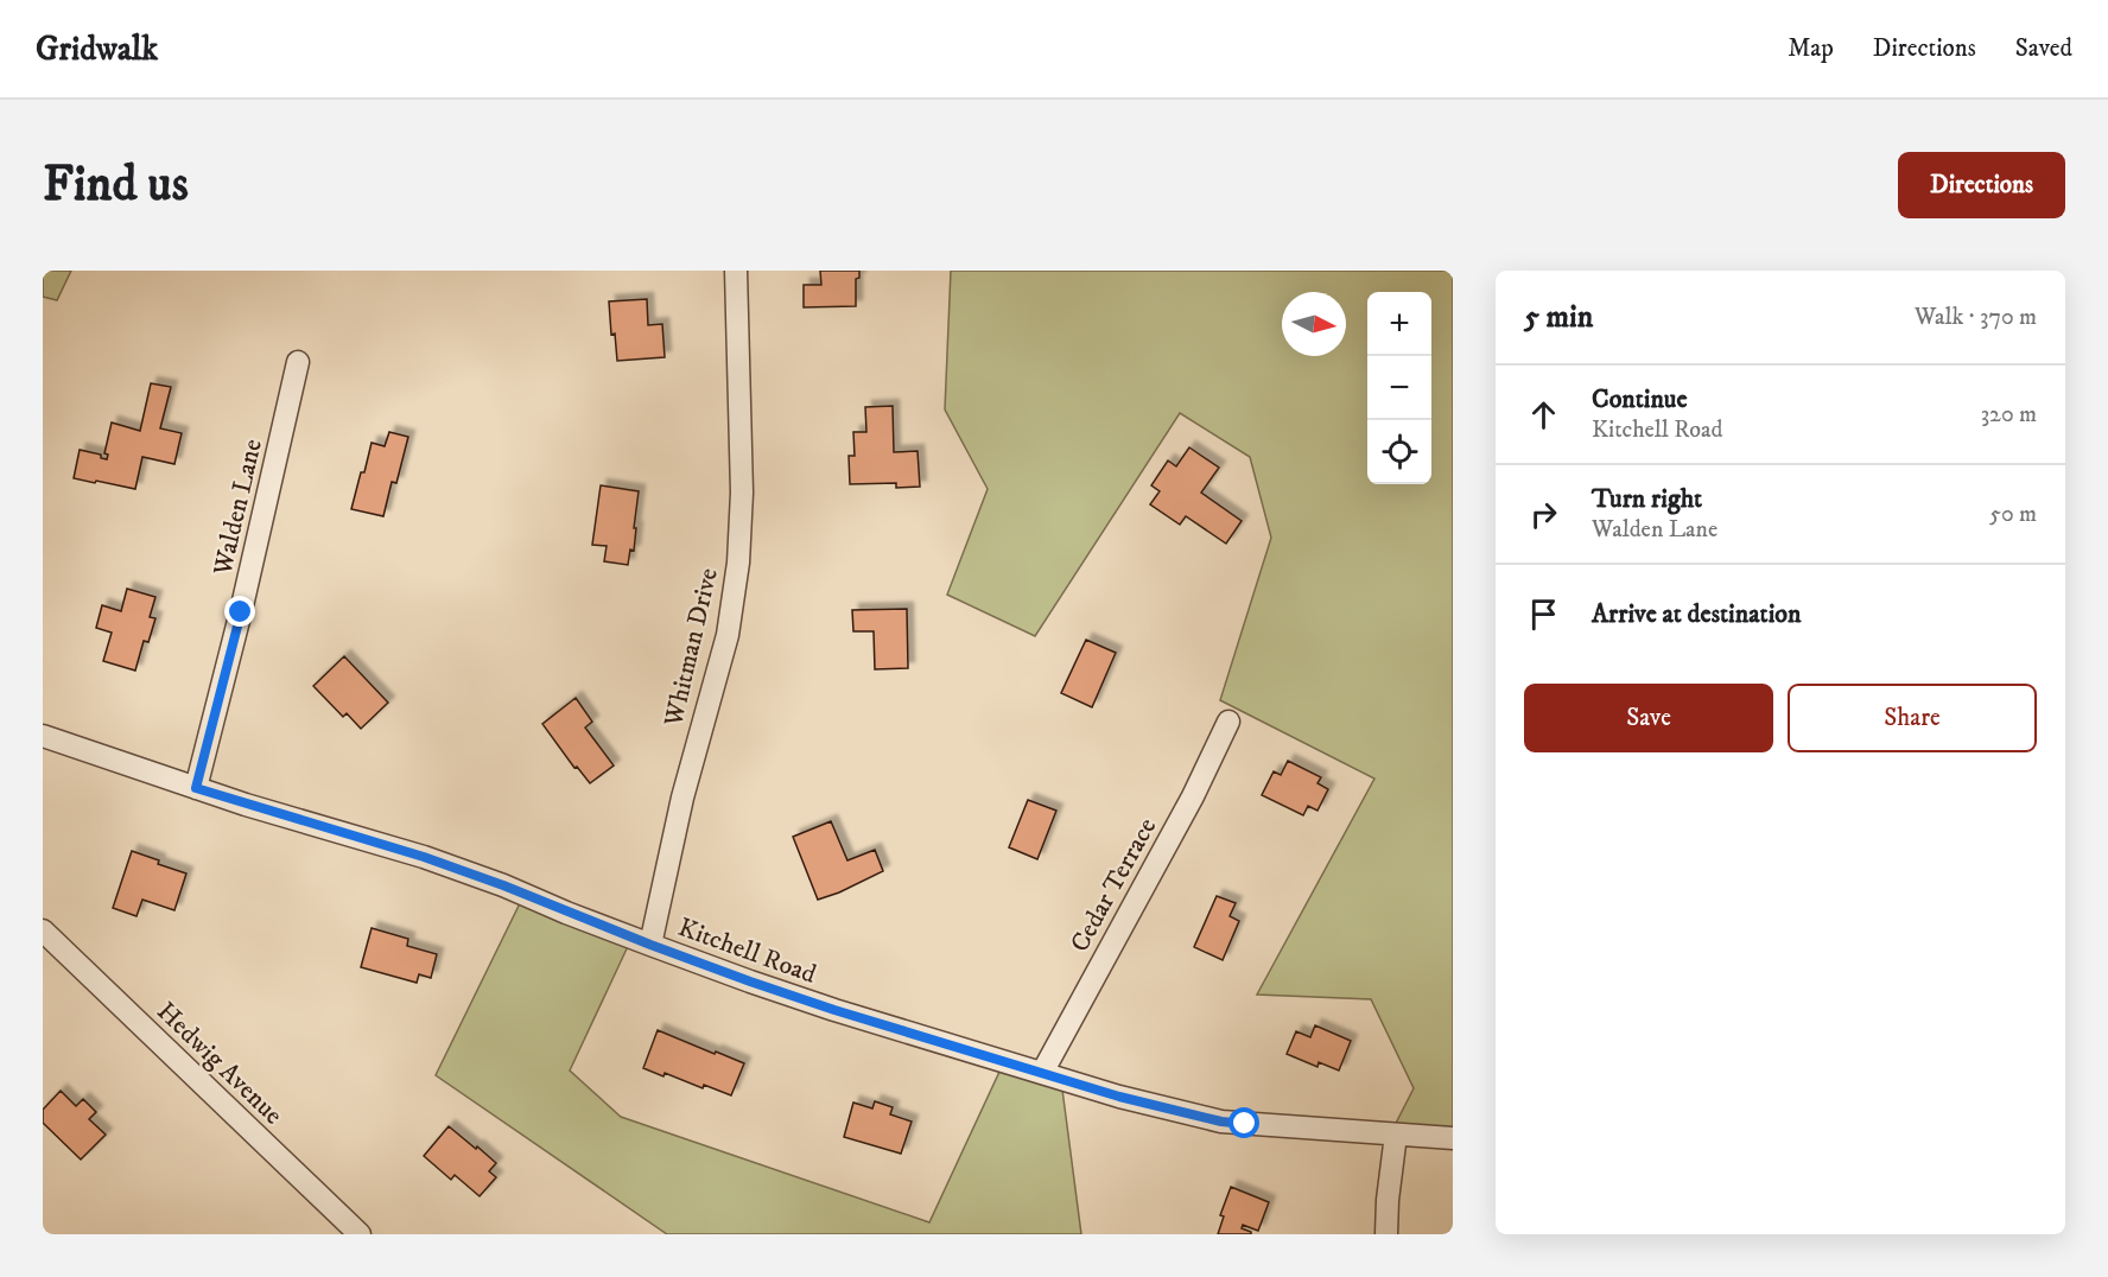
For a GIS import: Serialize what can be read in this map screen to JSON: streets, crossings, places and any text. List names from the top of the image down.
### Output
{
  "streets": {
    "street": [
      "Walden Lane",
      "Whitman Drive",
      "Cedar Terrace",
      "Kitchell Road",
      "Hedwig Avenue"
    ]
  },
  "crossings": [
    ["Walden Lane", "Kitchell Road"],
    ["Whitman Drive", "Kitchell Road"],
    ["Cedar Terrace", "Kitchell Road"]
  ],
  "north": "right",
  "page": {
    "header": "Gridwalk",
    "nav": ["Map", "Directions", "Saved"],
    "buttons": [
      "Directions",
      ["Save", "Share"]
    ],
    "title": "Find us",
    "heading": ["5 min", "Walk · 370 m"],
    "map_buttons": ["+", "−"],
    "list": [
      ["Continue", "Kitchell Road", "320 m"],
      ["Turn right", "Walden Lane", "50 m"],
      "Arrive at destination"
    ]
  }
}
